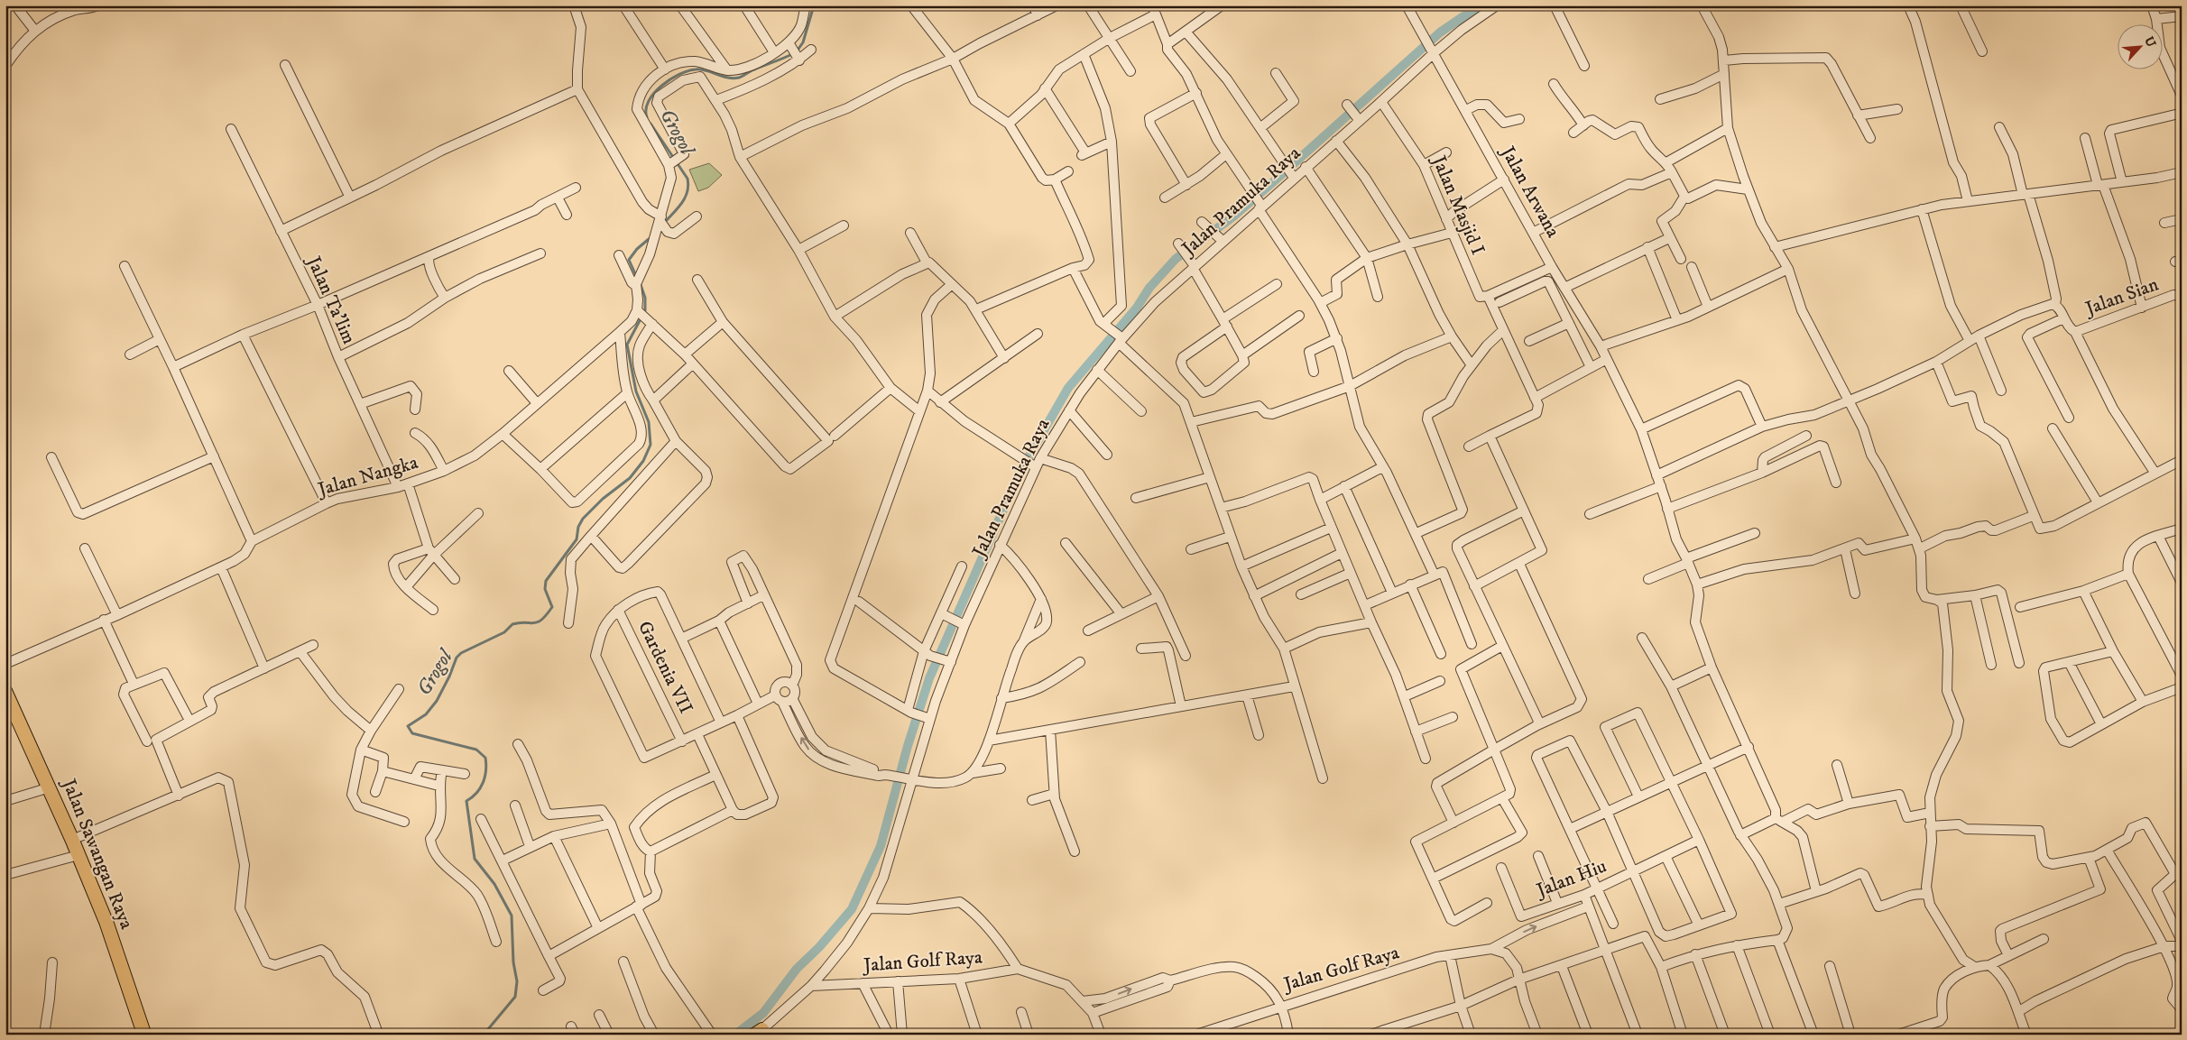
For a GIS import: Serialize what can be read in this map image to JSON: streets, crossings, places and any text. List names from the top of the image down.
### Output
{
  "streets": {
    "highway": ["Jalan Sawangan Raya"],
    "street": [
      "Jalan Arwana",
      "Jalan Pramuka Raya",
      "Jalan Masjid I",
      "Jalan Sian",
      "Jalan Ta'lim",
      "Jalan Nangka",
      "Gardenia VII",
      "Jalan Hiu",
      "Jalan Golf Raya"
    ]
  },
  "crossings": [
    ["Jalan Arwana", "Jalan Pramuka Raya"],
    ["Jalan Pramuka Raya", "Jalan Masjid I"],
    ["Jalan Pramuka Raya", "Jalan Golf Raya"],
    ["Jalan Ta'lim", "Jalan Nangka"]
  ],
  "water": ["Grogol"],
  "north": "top right"
}
